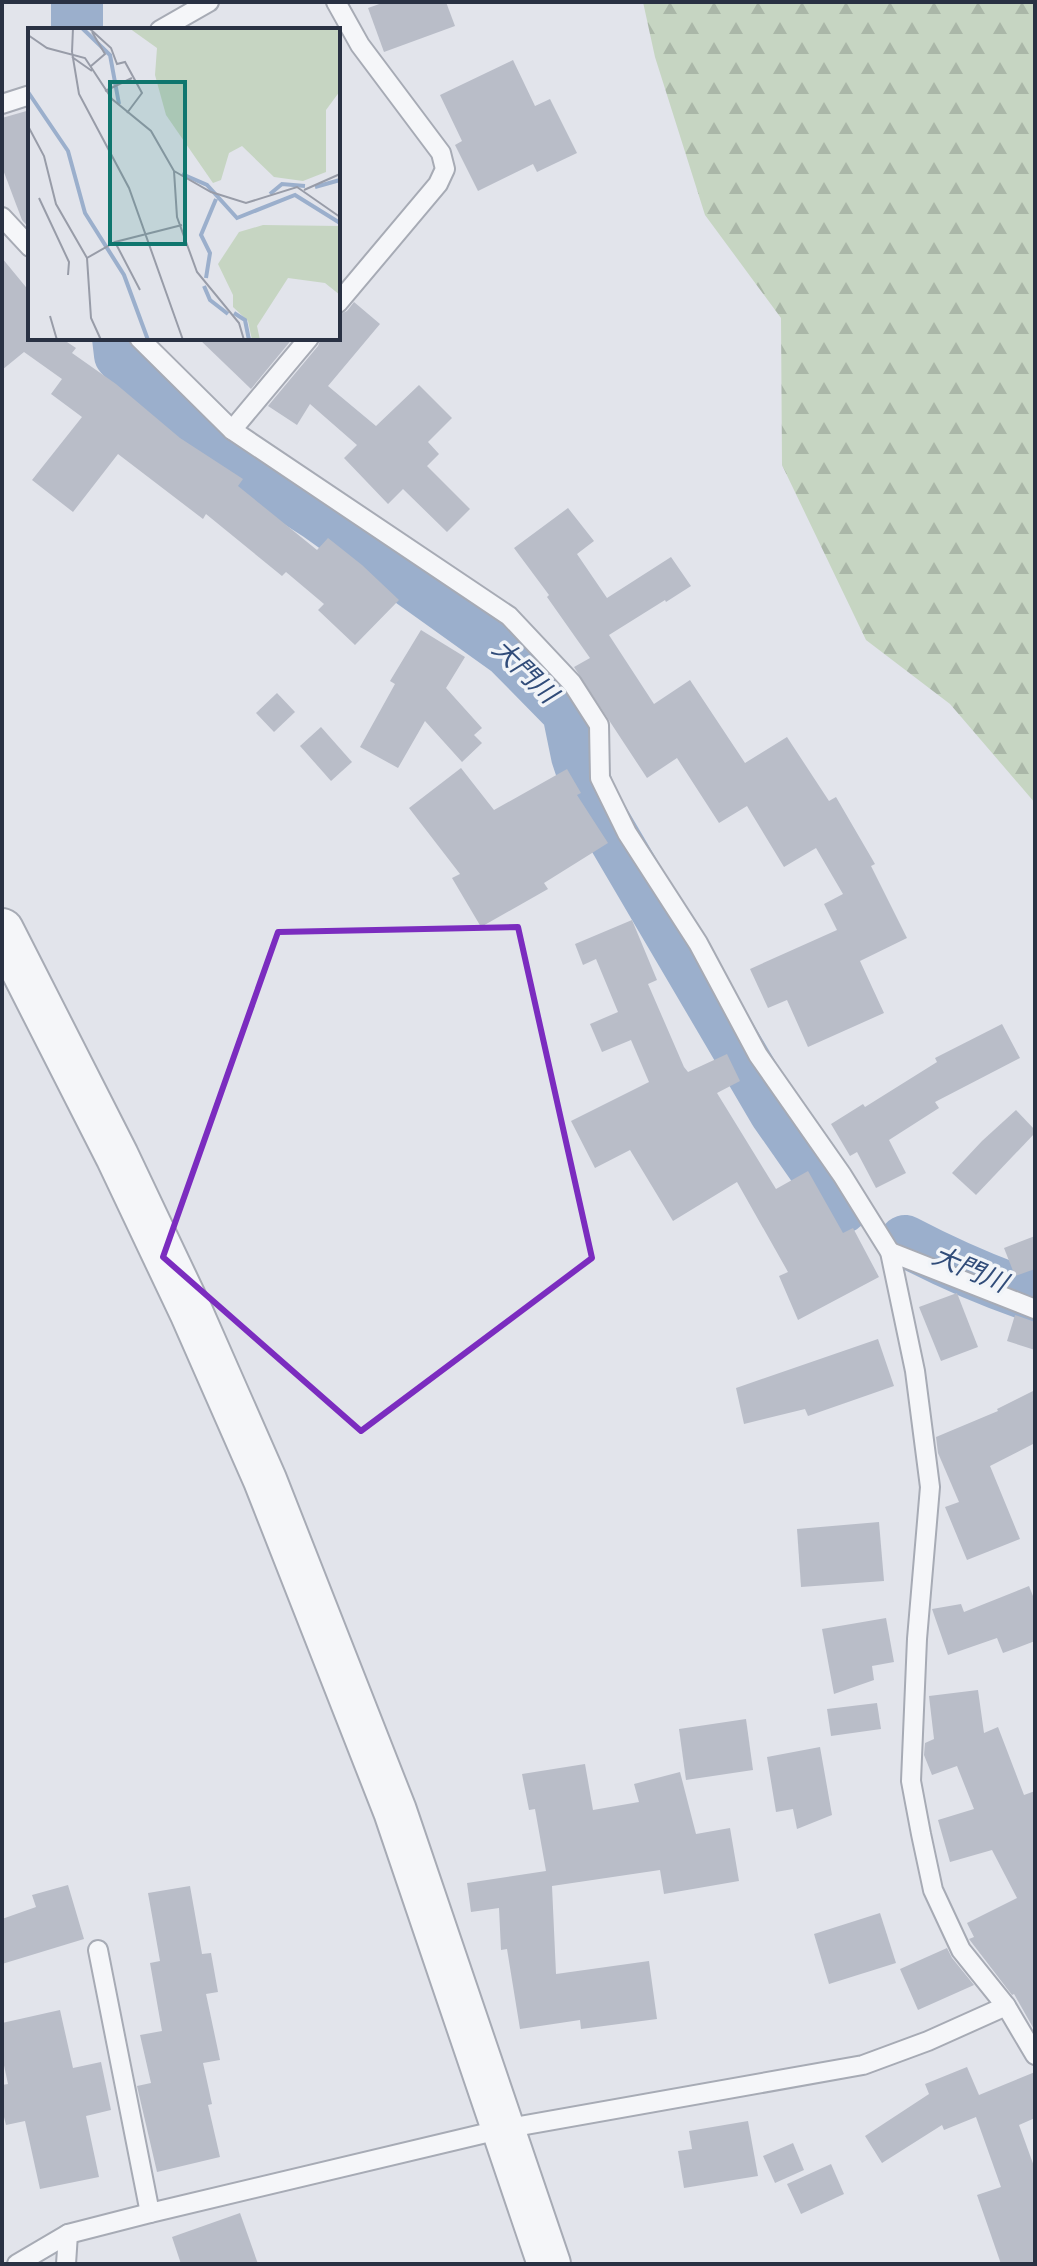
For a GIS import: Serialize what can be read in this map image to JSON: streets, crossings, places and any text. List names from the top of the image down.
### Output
{
  "water": ["大門川"]
}
